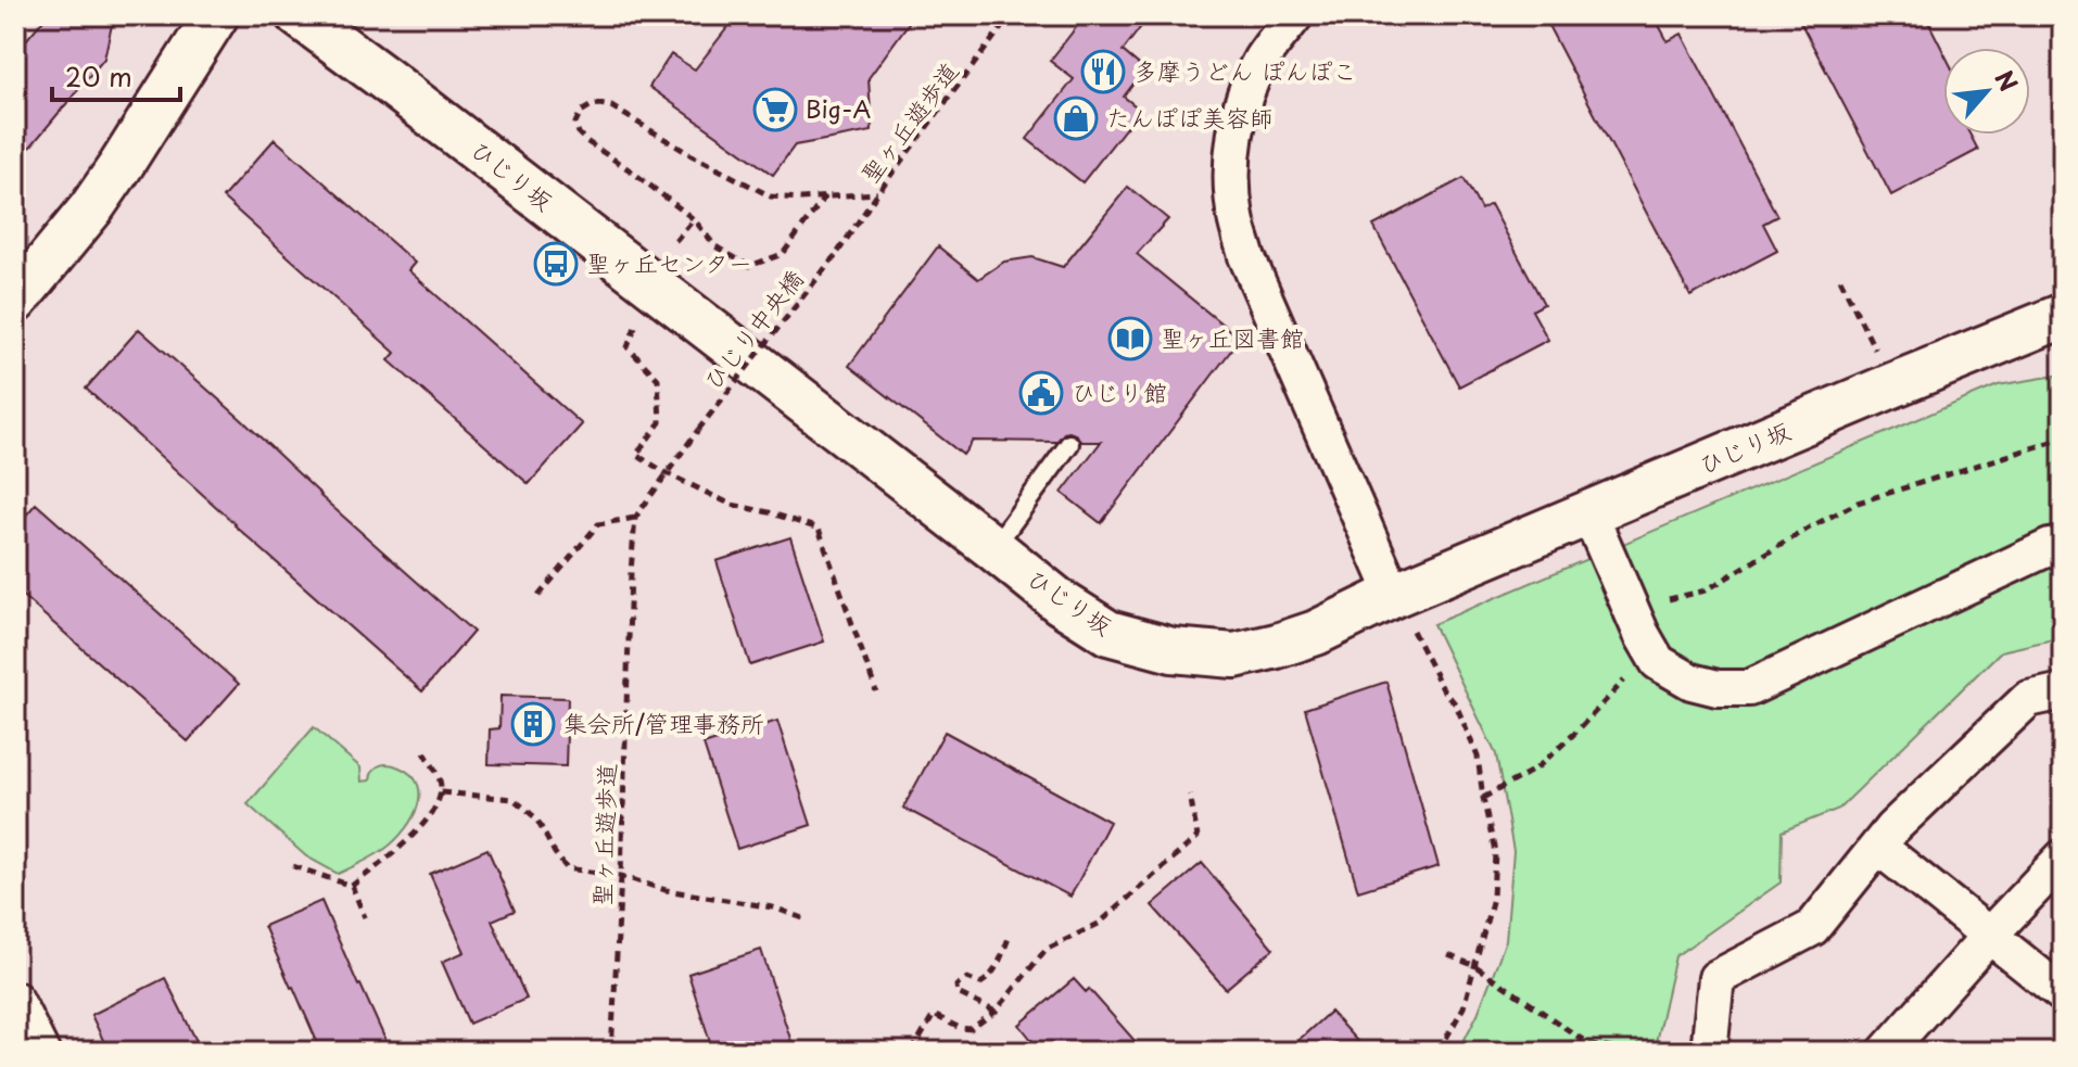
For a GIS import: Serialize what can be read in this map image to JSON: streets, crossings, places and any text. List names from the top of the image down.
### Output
{
  "streets": {
    "street": ["ひじり坂"],
    "path": ["聖ヶ丘遊歩道", "ひじり中央橋"]
  },
  "crossings": [
    ["聖ヶ丘遊歩道", "ひじり中央橋"]
  ],
  "places": {
    "restaurant": ["多摩うどん ぽんぽこ"],
    "supermarket": ["Big-A"],
    "shop": ["たんぽぽ美容師"],
    "bus stop": ["聖ヶ丘センター"],
    "library": ["聖ヶ丘図書館"],
    "public building": ["ひじり館"],
    "building": ["集会所/管理事務所"]
  },
  "scale_bar": "20 m",
  "north": "top right"
}
